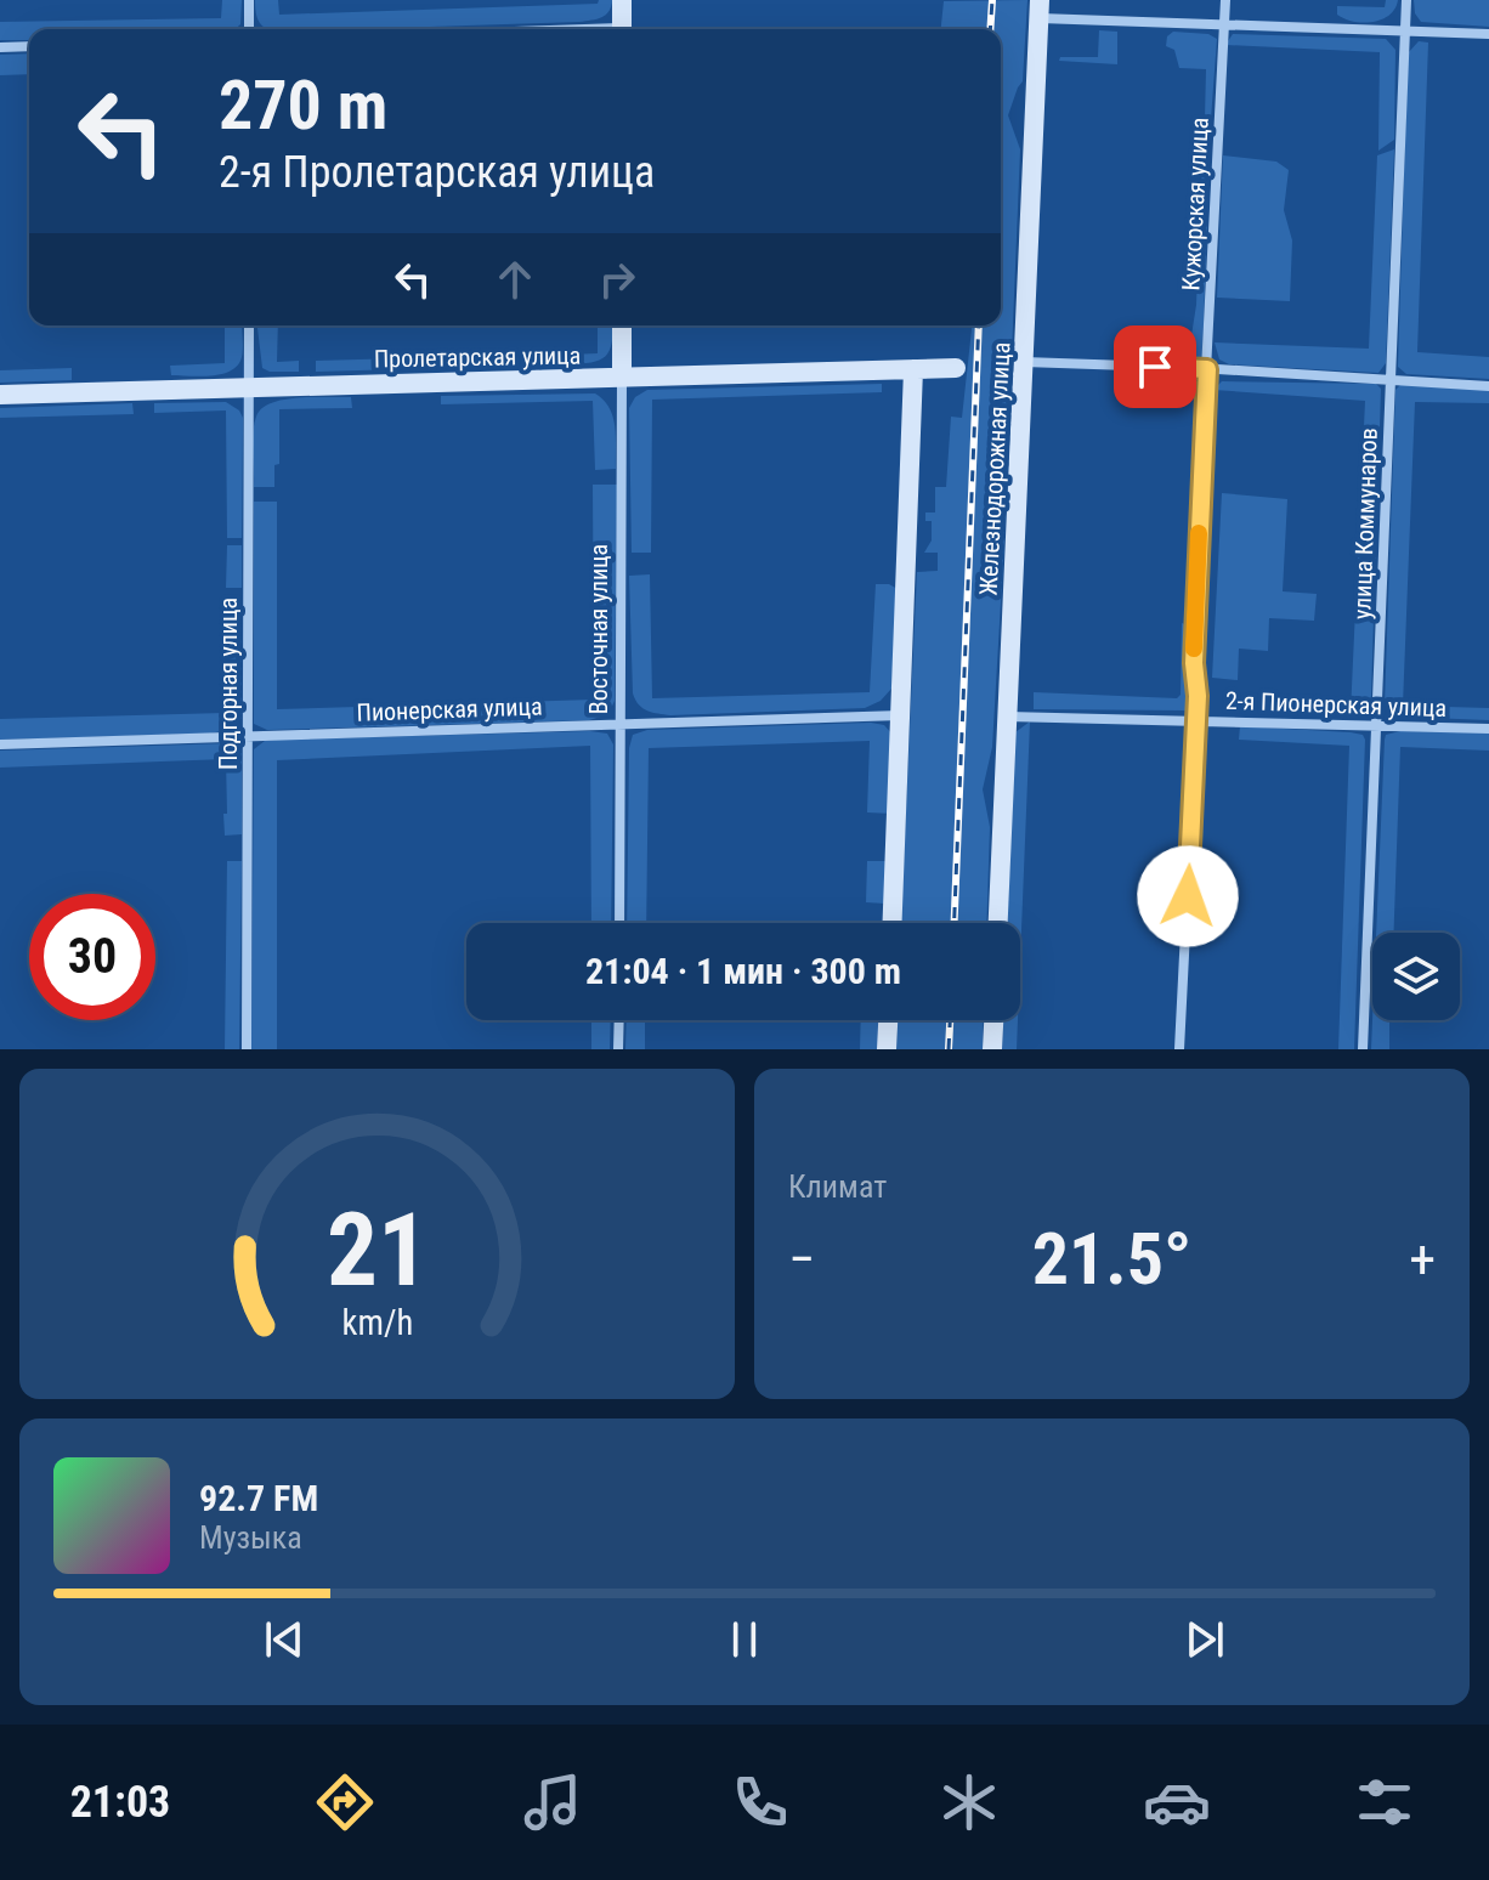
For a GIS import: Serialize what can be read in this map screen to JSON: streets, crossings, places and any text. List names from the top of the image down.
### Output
{
  "streets": {
    "street": [
      "Кужорская улица",
      "Пролетарская улица",
      "Железнодорожная улица",
      "улица Коммунаров",
      "Восточная улица",
      "Подгорная улица",
      "2-я Пионерская улица",
      "Пионерская улица"
    ]
  },
  "crossings": [
    ["Кужорская улица", "2-я Пионерская улица"],
    ["Пролетарская улица", "Восточная улица"],
    ["Пролетарская улица", "Подгорная улица"],
    ["Железнодорожная улица", "2-я Пионерская улица"],
    ["улица Коммунаров", "2-я Пионерская улица"],
    ["Восточная улица", "Пионерская улица"],
    ["Подгорная улица", "Пионерская улица"]
  ],
  "page": {
    "turn": ["270 m", "2-я Пролетарская улица"],
    "limit": "30",
    "trip": "21:04 · 1 мин · 300 m",
    "tile": "Климат",
    "heat": ["−", "21.5°", "+"],
    "song": ["92.7 FM", "Музыка"],
    "tabs": "21:03",
    "gauge": ["21", "km/h"]
  }
}
